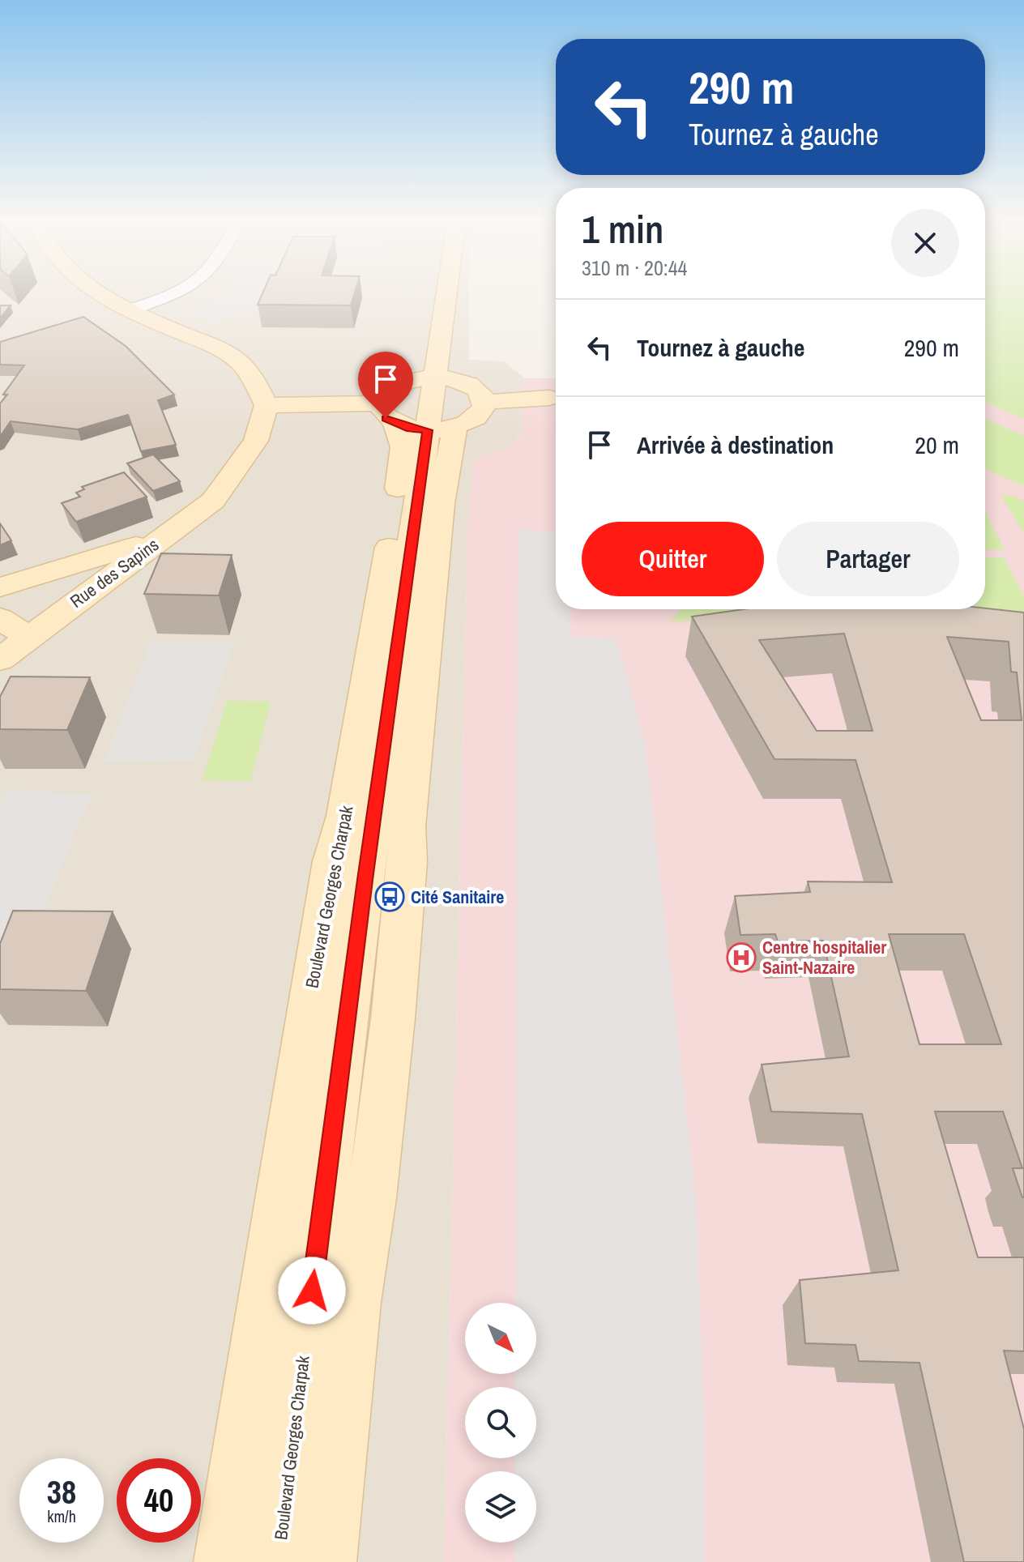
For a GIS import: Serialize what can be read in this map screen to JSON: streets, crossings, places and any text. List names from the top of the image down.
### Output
{
  "streets": {
    "street": ["Rue des Sapins", "Boulevard Georges Charpak"]
  },
  "places": {
    "bus stop": ["Cité Sanitaire"],
    "hospital": ["Centre hospitalier Saint-Nazaire"]
  },
  "north": "bottom right",
  "page": {
    "turn": ["290 m", "Tournez à gauche"],
    "heading": ["1 min", "310 m · 20:44"],
    "list": [
      {
        "name": "Tournez à gauche",
        "value": "290 m"
      },
      {
        "name": "Arrivée à destination",
        "value": "20 m"
      }
    ],
    "buttons": ["Quitter", "Partager"],
    "speed": "38 km/h",
    "limit": "40"
  }
}
